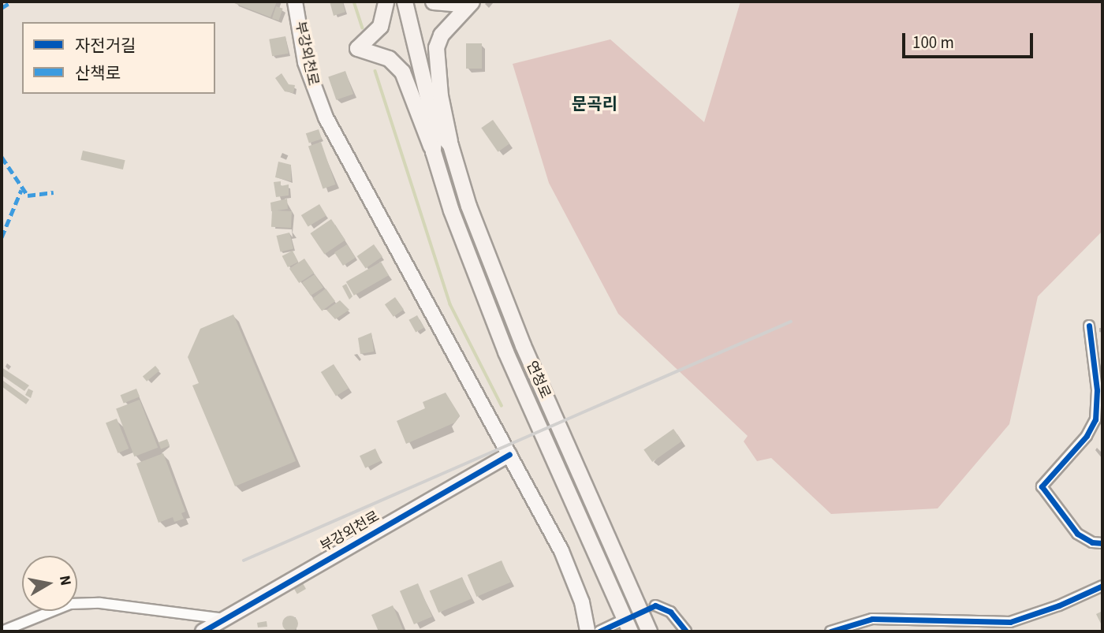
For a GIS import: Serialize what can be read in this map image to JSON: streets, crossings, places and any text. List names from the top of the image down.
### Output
{
  "streets": {
    "main road": ["부강외천로", "연청로"]
  },
  "districts": ["문곡리"],
  "legend": ["자전거길", "산책로"],
  "scale_bar": "100 m",
  "north": "right"
}
